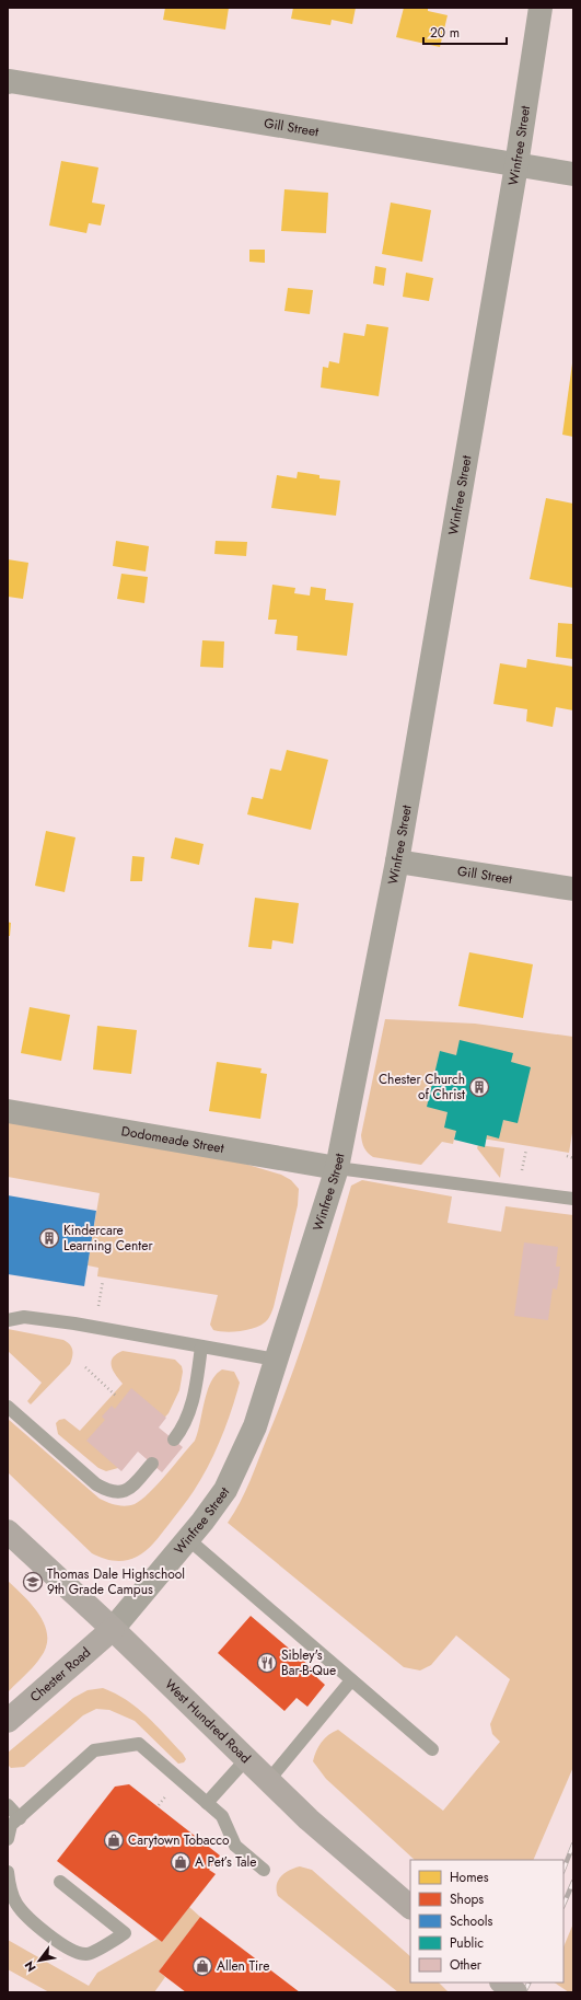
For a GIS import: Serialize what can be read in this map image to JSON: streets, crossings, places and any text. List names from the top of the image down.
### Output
{
  "streets": {
    "main road": ["Chester Road", "West Hundred Road"],
    "street": ["Gill Street", "Winfree Street", "Dodomeade Street"]
  },
  "crossings": [
    ["Gill Street", "Winfree Street"],
    ["Winfree Street", "Dodomeade Street"],
    ["Winfree Street", "Chester Road"],
    ["Winfree Street", "West Hundred Road"],
    ["Chester Road", "West Hundred Road"]
  ],
  "places": {
    "building": ["Chester Church of Christ", "Kindercare Learning Center"],
    "school or university": ["Thomas Dale Highschool 9th Grade Campus"],
    "restaurant": ["Sibley's Bar-B-Que"],
    "shop": ["Carytown Tobacco", "A Pet’s Tale", "Allen Tire"]
  },
  "legend": [
    "Homes",
    "Shops",
    "Schools",
    "Public",
    "Other"
  ],
  "scale_bar": "20 m",
  "north": "bottom left"
}
